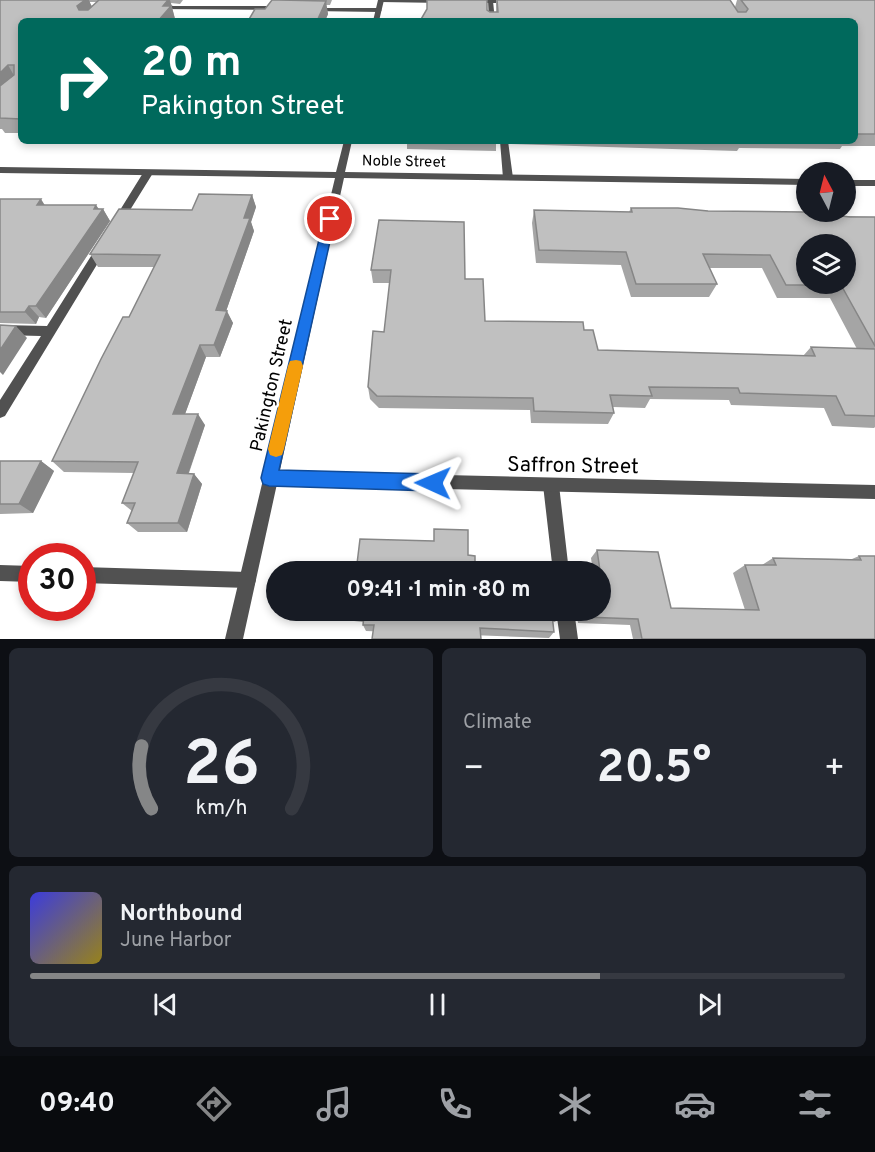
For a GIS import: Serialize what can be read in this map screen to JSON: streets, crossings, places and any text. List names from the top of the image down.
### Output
{
  "streets": {
    "street": ["Noble Street", "Pakington Street", "Saffron Street"]
  },
  "crossings": [
    ["Noble Street", "Pakington Street"],
    ["Pakington Street", "Saffron Street"]
  ],
  "north": "top",
  "page": {
    "turn": ["20 m", "Pakington Street"],
    "limit": "30",
    "trip": "09:41 · 1 min · 80 m",
    "tile": "Climate",
    "heat": ["−", "20.5°", "+"],
    "song": ["Northbound", "June Harbor"],
    "tabs": "09:40",
    "gauge": ["26", "km/h"]
  }
}
